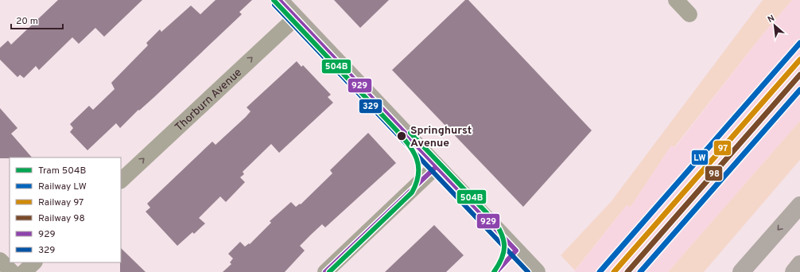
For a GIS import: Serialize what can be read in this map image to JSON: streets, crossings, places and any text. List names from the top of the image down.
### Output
{
  "streets": {
    "street": ["Thorburn Avenue"]
  },
  "one_way": ["Thorburn Avenue"],
  "places": ["Springhurst Avenue"],
  "lines": [
    "tram line 504B",
    "transit line 929",
    "transit line 329",
    "rail line LW",
    "rail line 97",
    "rail line 98"
  ],
  "legend": [
    "Tram 504B",
    "Railway LW",
    "Railway 97",
    "Railway 98",
    "929",
    "329"
  ],
  "scale_bar": "20 m",
  "north": "top left"
}
